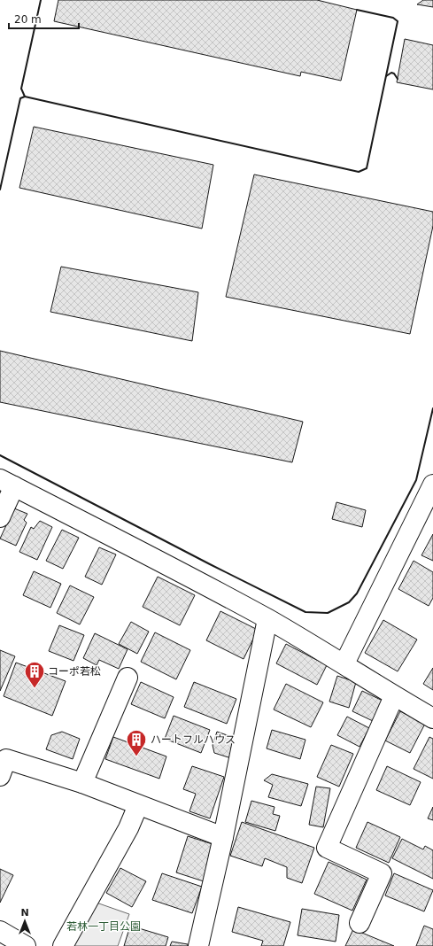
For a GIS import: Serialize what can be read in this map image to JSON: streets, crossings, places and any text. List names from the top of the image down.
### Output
{
  "parks": ["若林一丁目公園"],
  "places": {
    "building": ["コーポ若松", "ハートフルハウス"]
  },
  "scale_bar": "20 m",
  "north": "top"
}
